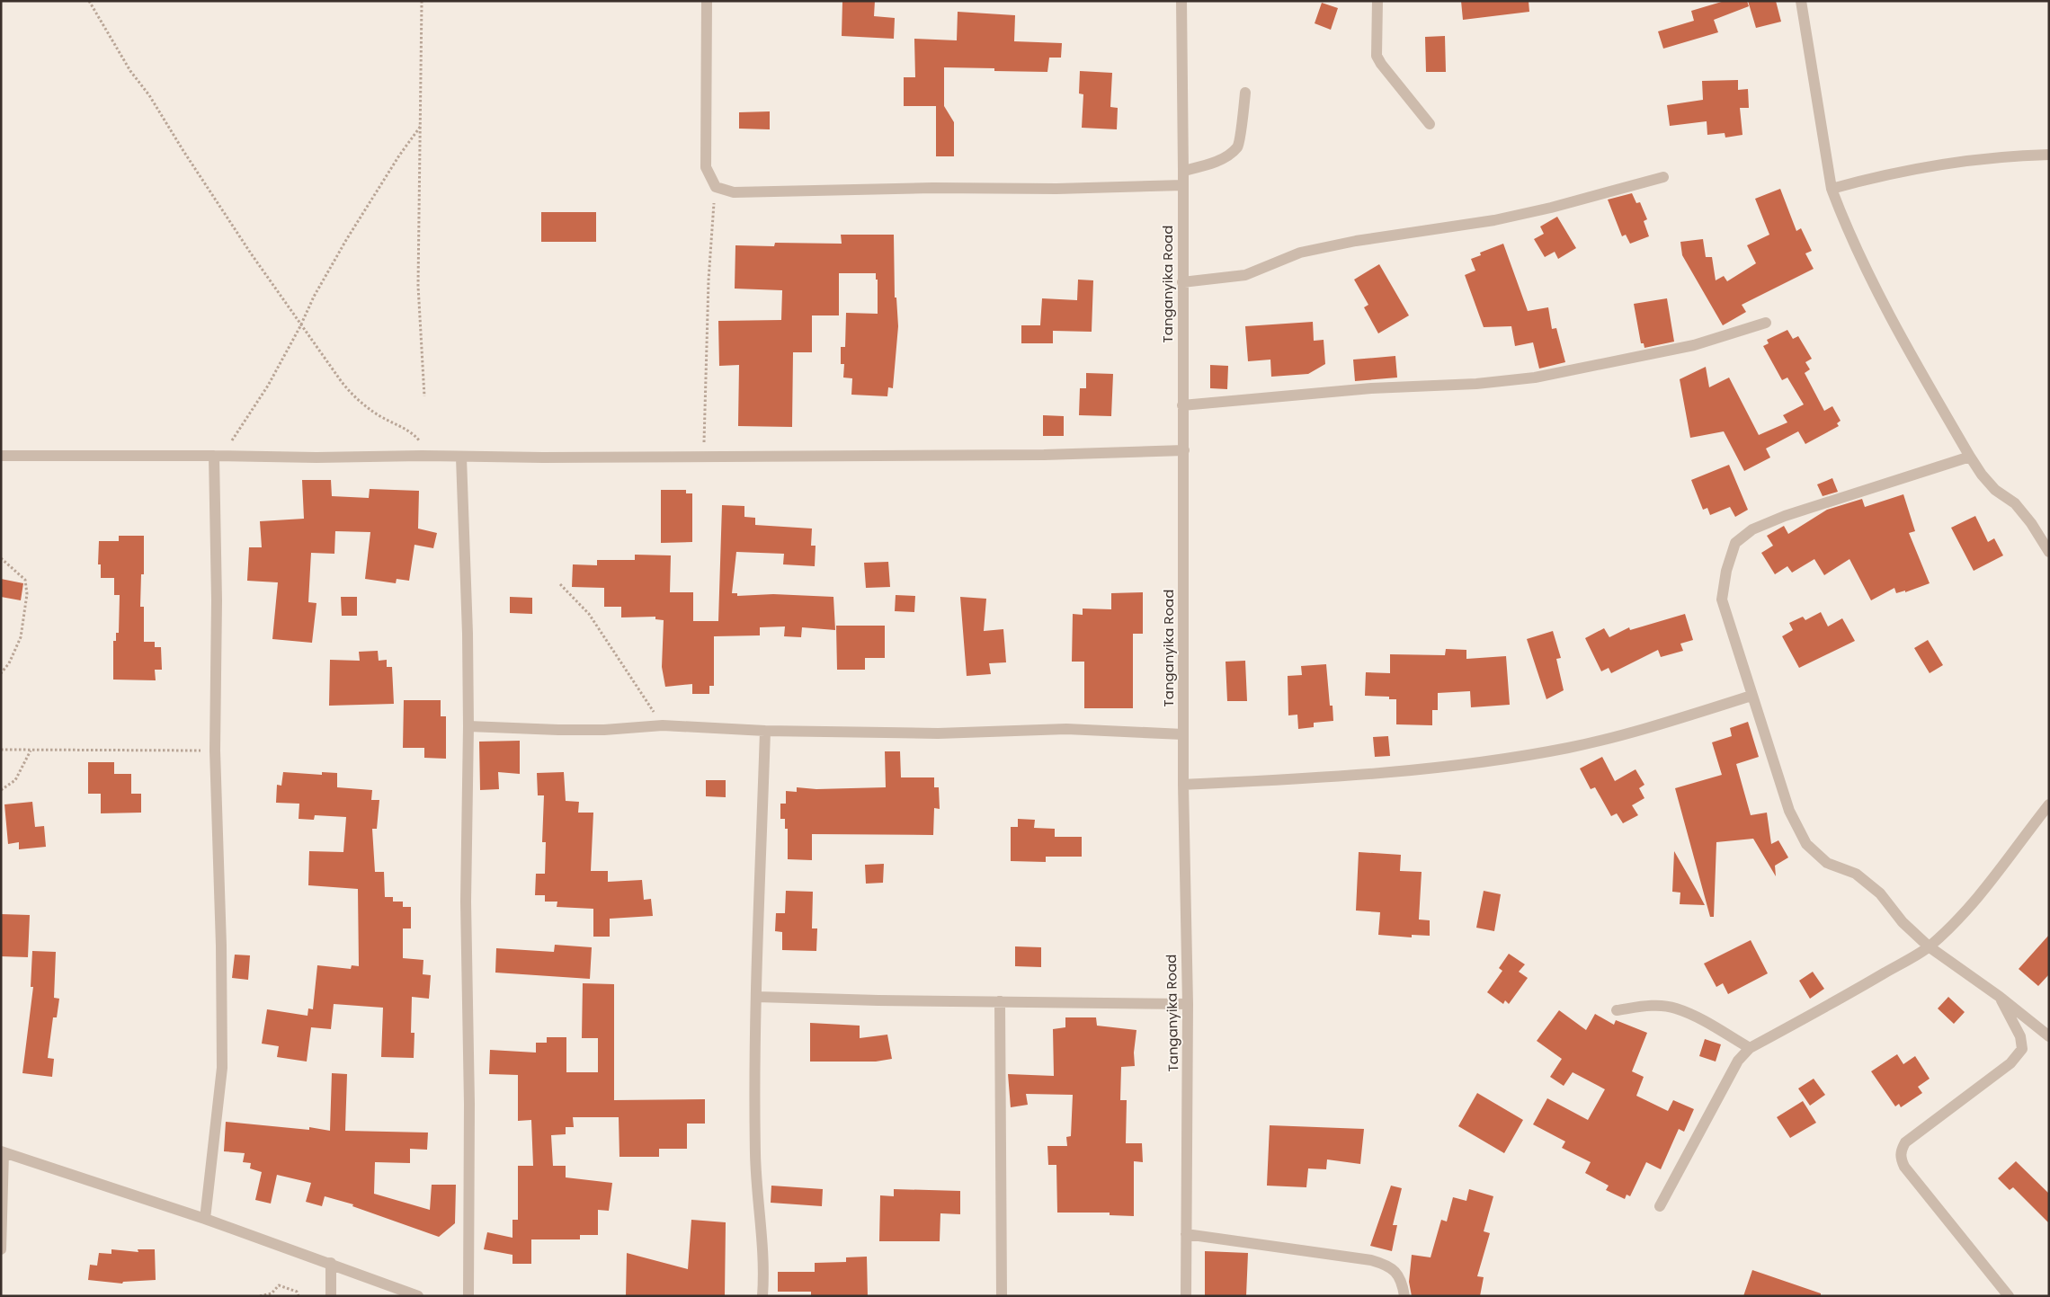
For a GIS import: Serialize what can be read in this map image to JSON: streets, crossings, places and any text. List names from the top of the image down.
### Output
{
  "streets": {
    "street": ["Tanganyika Road"]
  }
}
